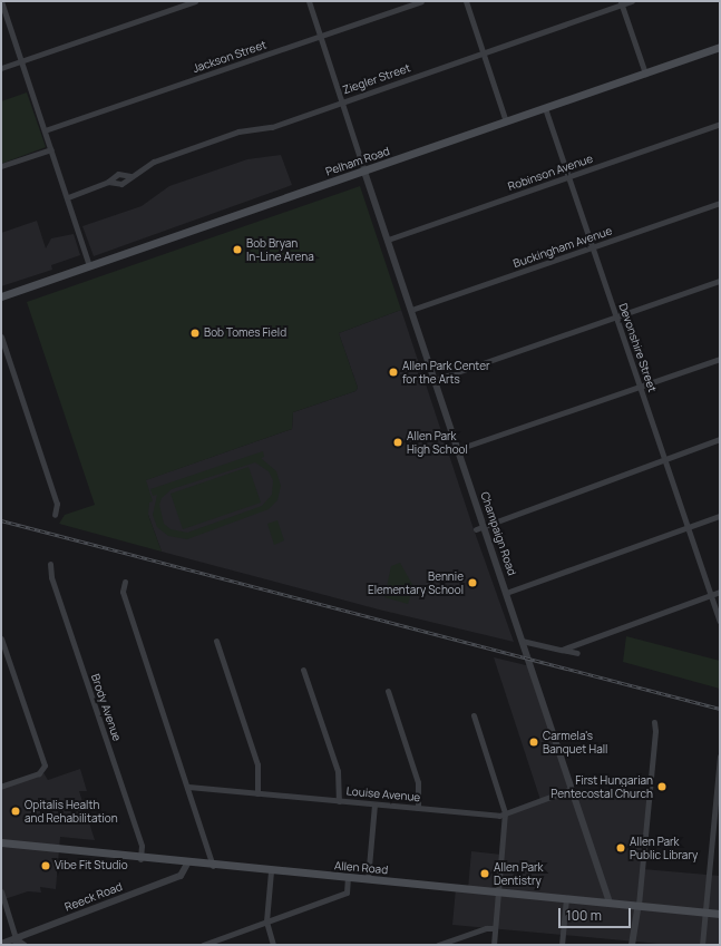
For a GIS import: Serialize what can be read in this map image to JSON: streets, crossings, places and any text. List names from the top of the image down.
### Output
{
  "streets": {
    "main road": ["Pelham Road", "Allen Road"],
    "street": [
      "Jackson Street",
      "Ziegler Street",
      "Robinson Avenue",
      "Buckingham Avenue",
      "Devonshire Street",
      "Champaign Road",
      "Brody Avenue",
      "Louise Avenue",
      "Reeck Road"
    ]
  },
  "crossings": [
    ["Pelham Road", "Devonshire Street"],
    ["Pelham Road", "Champaign Road"],
    ["Robinson Avenue", "Devonshire Street"],
    ["Robinson Avenue", "Champaign Road"],
    ["Buckingham Avenue", "Devonshire Street"],
    ["Buckingham Avenue", "Champaign Road"],
    ["Champaign Road", "Louise Avenue"],
    ["Champaign Road", "Allen Road"],
    ["Brody Avenue", "Allen Road"],
    ["Allen Road", "Reeck Road"]
  ],
  "places": [
    "Bob Bryan In-Line Arena",
    "Bob Tomes Field",
    "Allen Park Center for the Arts",
    "Allen Park High School",
    "Bennie Elementary School",
    "Carmela's Banquet Hall",
    "First Hungarian Pentecostal Church",
    "Opitalis Health and Rehabilitation",
    "Allen Park Public Library",
    "Vibe Fit Studio",
    "Allen Park Dentistry"
  ],
  "scale_bar": "100 m"
}
